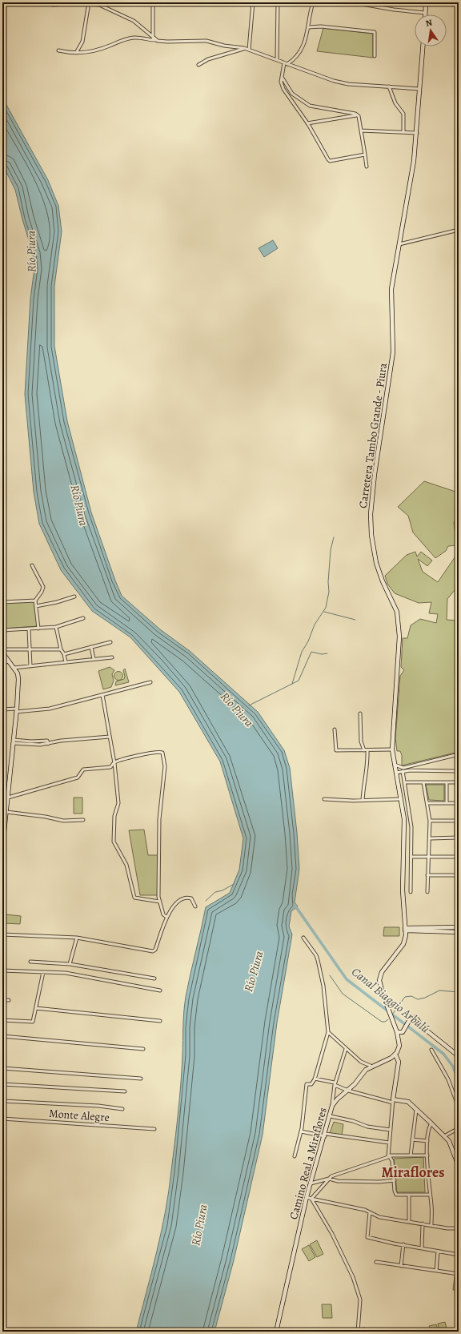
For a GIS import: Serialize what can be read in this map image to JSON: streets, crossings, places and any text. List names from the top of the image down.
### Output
{
  "streets": {
    "main road": ["Carretera Tambo Grande - Piura", "Camino Real a Miraflores"],
    "street": ["Monte Alegre"]
  },
  "districts": ["Miraflores"],
  "water": ["Río Piura", "Canal Biaggio Arbulú"],
  "north": "top"
}
